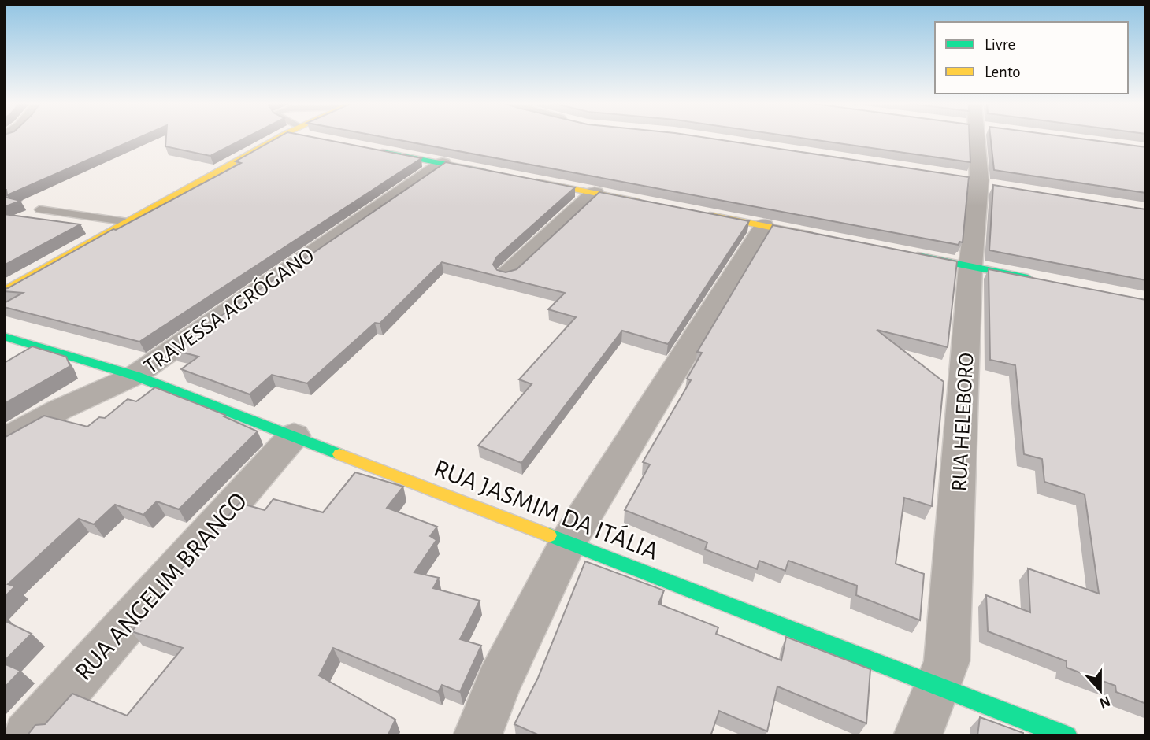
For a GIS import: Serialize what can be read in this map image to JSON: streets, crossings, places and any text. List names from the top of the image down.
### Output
{
  "streets": {
    "street": [
      "TRAVESSA AGRÓGANO",
      "RUA HELEBORO",
      "RUA JASMIM DA ITÁLIA",
      "RUA ANGELIM BRANCO"
    ]
  },
  "crossings": [
    ["TRAVESSA AGRÓGANO", "RUA JASMIM DA ITÁLIA"],
    ["RUA HELEBORO", "RUA JASMIM DA ITÁLIA"],
    ["RUA JASMIM DA ITÁLIA", "RUA ANGELIM BRANCO"]
  ],
  "legend": ["Livre", "Lento"],
  "north": "bottom"
}
